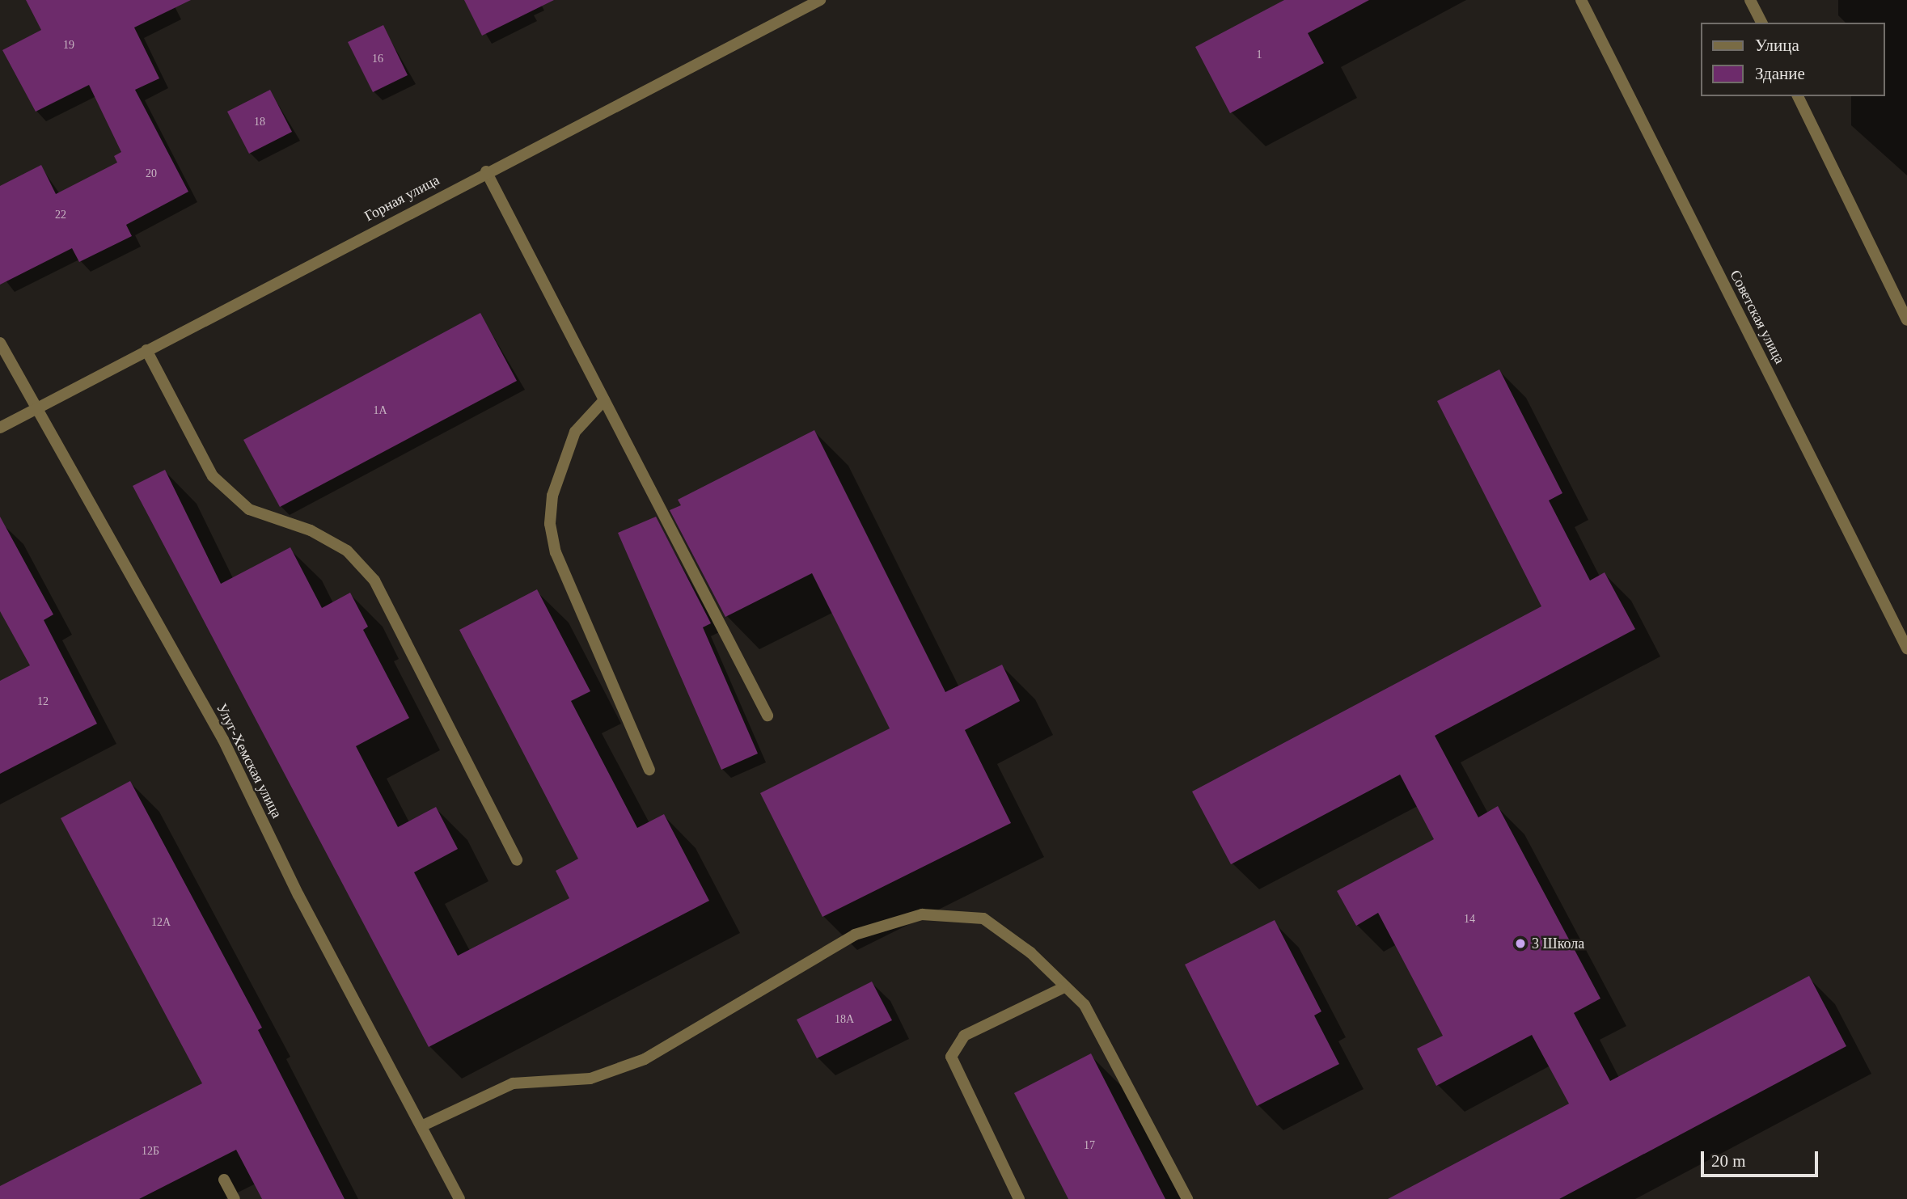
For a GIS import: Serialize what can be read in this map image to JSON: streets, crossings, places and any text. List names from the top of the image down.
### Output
{
  "streets": {
    "street": ["Горная улица", "Советская улица", "Улуг-Хемская улица"]
  },
  "crossings": [
    ["Горная улица", "Улуг-Хемская улица"]
  ],
  "places": ["3 Школа"],
  "house_numbers": [
    "19",
    "1",
    "16",
    "18",
    "20",
    "22",
    "1А",
    "12",
    "14",
    "12А",
    "18А",
    "17",
    "12Б"
  ],
  "legend": ["Улица", "Здание"],
  "scale_bar": "20 m"
}
